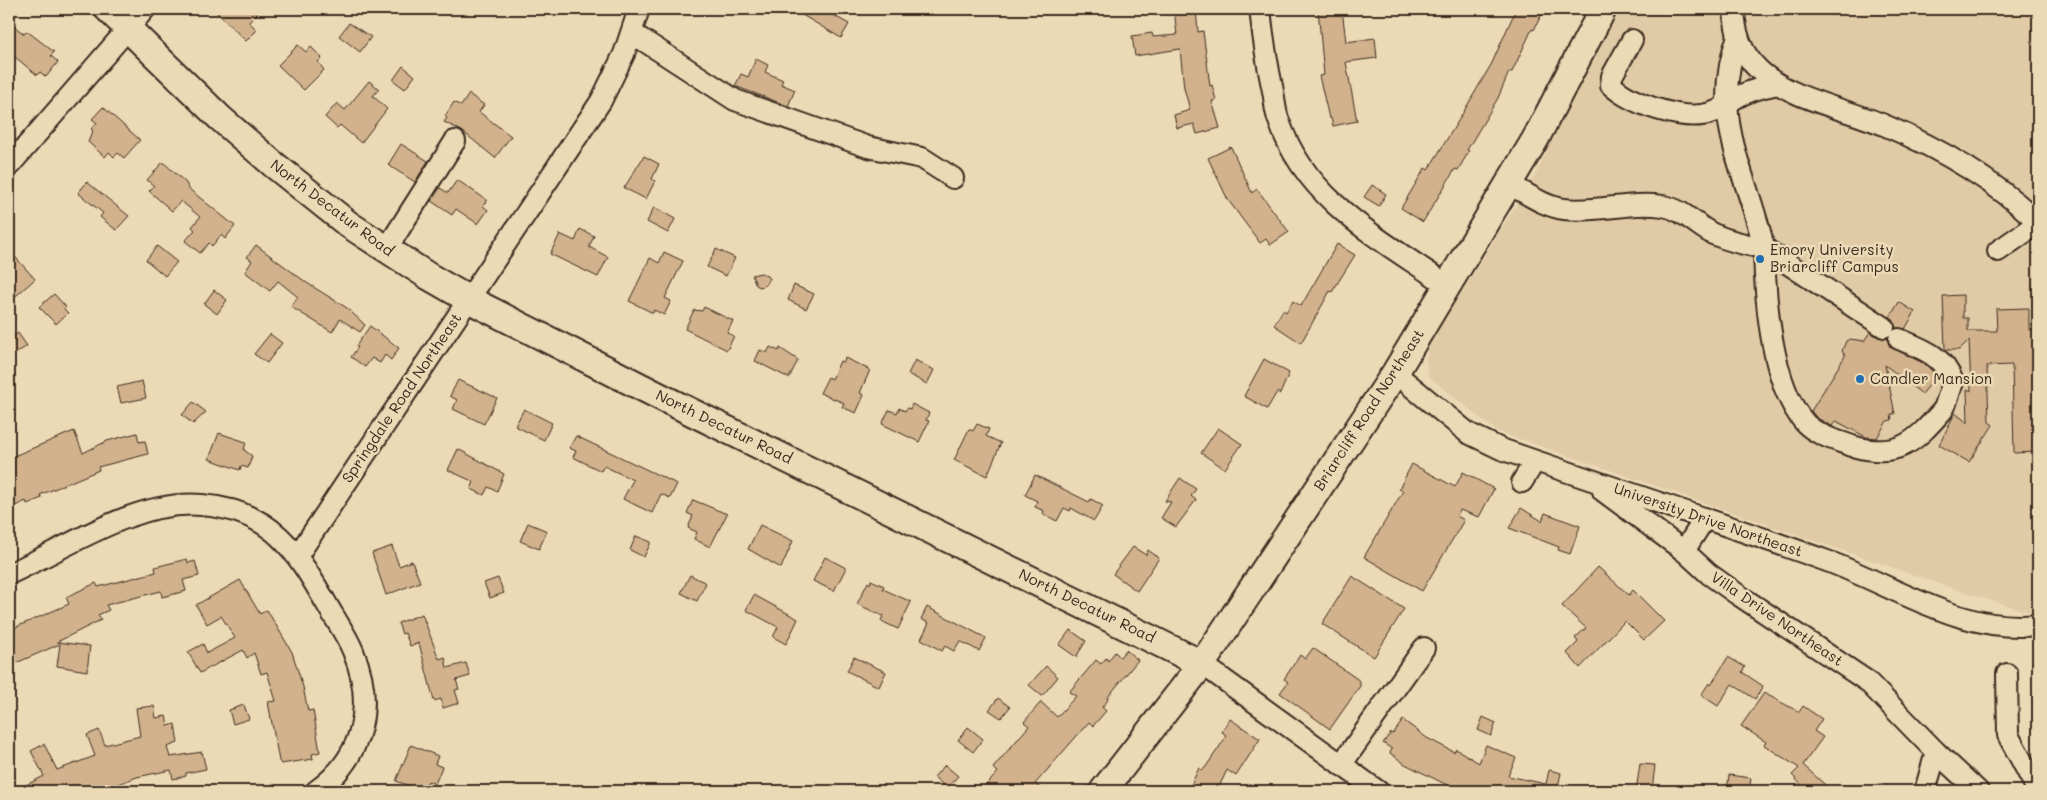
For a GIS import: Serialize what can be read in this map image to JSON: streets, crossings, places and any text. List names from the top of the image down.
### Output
{
  "streets": {
    "main road": ["North Decatur Road", "Briarcliff Road Northeast"],
    "street": ["Springdale Road Northeast", "University Drive Northeast", "Villa Drive Northeast"]
  },
  "crossings": [
    ["North Decatur Road", "Springdale Road Northeast"],
    ["North Decatur Road", "Briarcliff Road Northeast"],
    ["Briarcliff Road Northeast", "University Drive Northeast"],
    ["University Drive Northeast", "Villa Drive Northeast"]
  ],
  "places": ["Emory University Briarcliff Campus", "Candler Mansion"]
}
